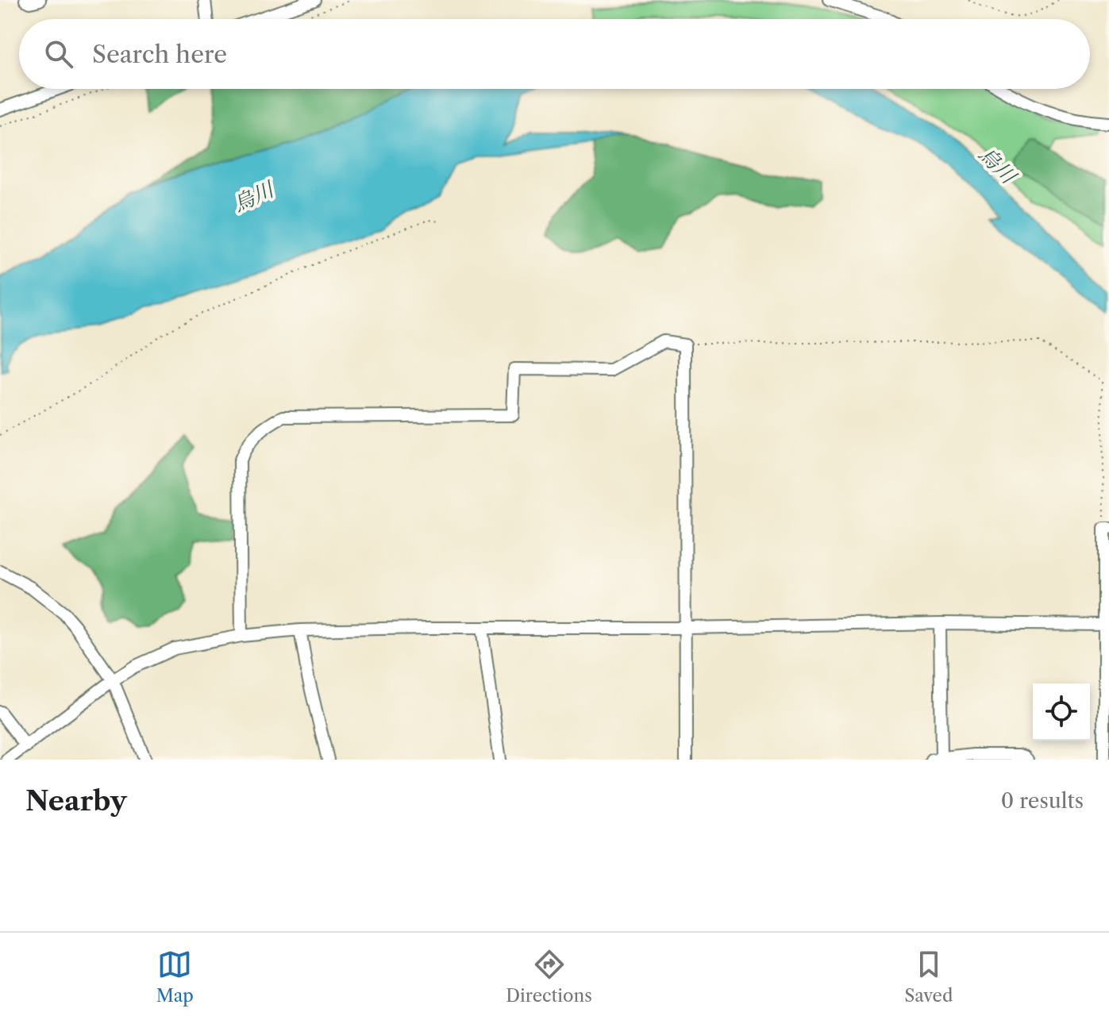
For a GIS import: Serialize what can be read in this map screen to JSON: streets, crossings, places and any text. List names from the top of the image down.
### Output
{
  "water": ["烏川"],
  "page": {
    "search": "Search here",
    "heading": ["Nearby", "0 results"],
    "nav": ["Map", "Directions", "Saved"]
  }
}
